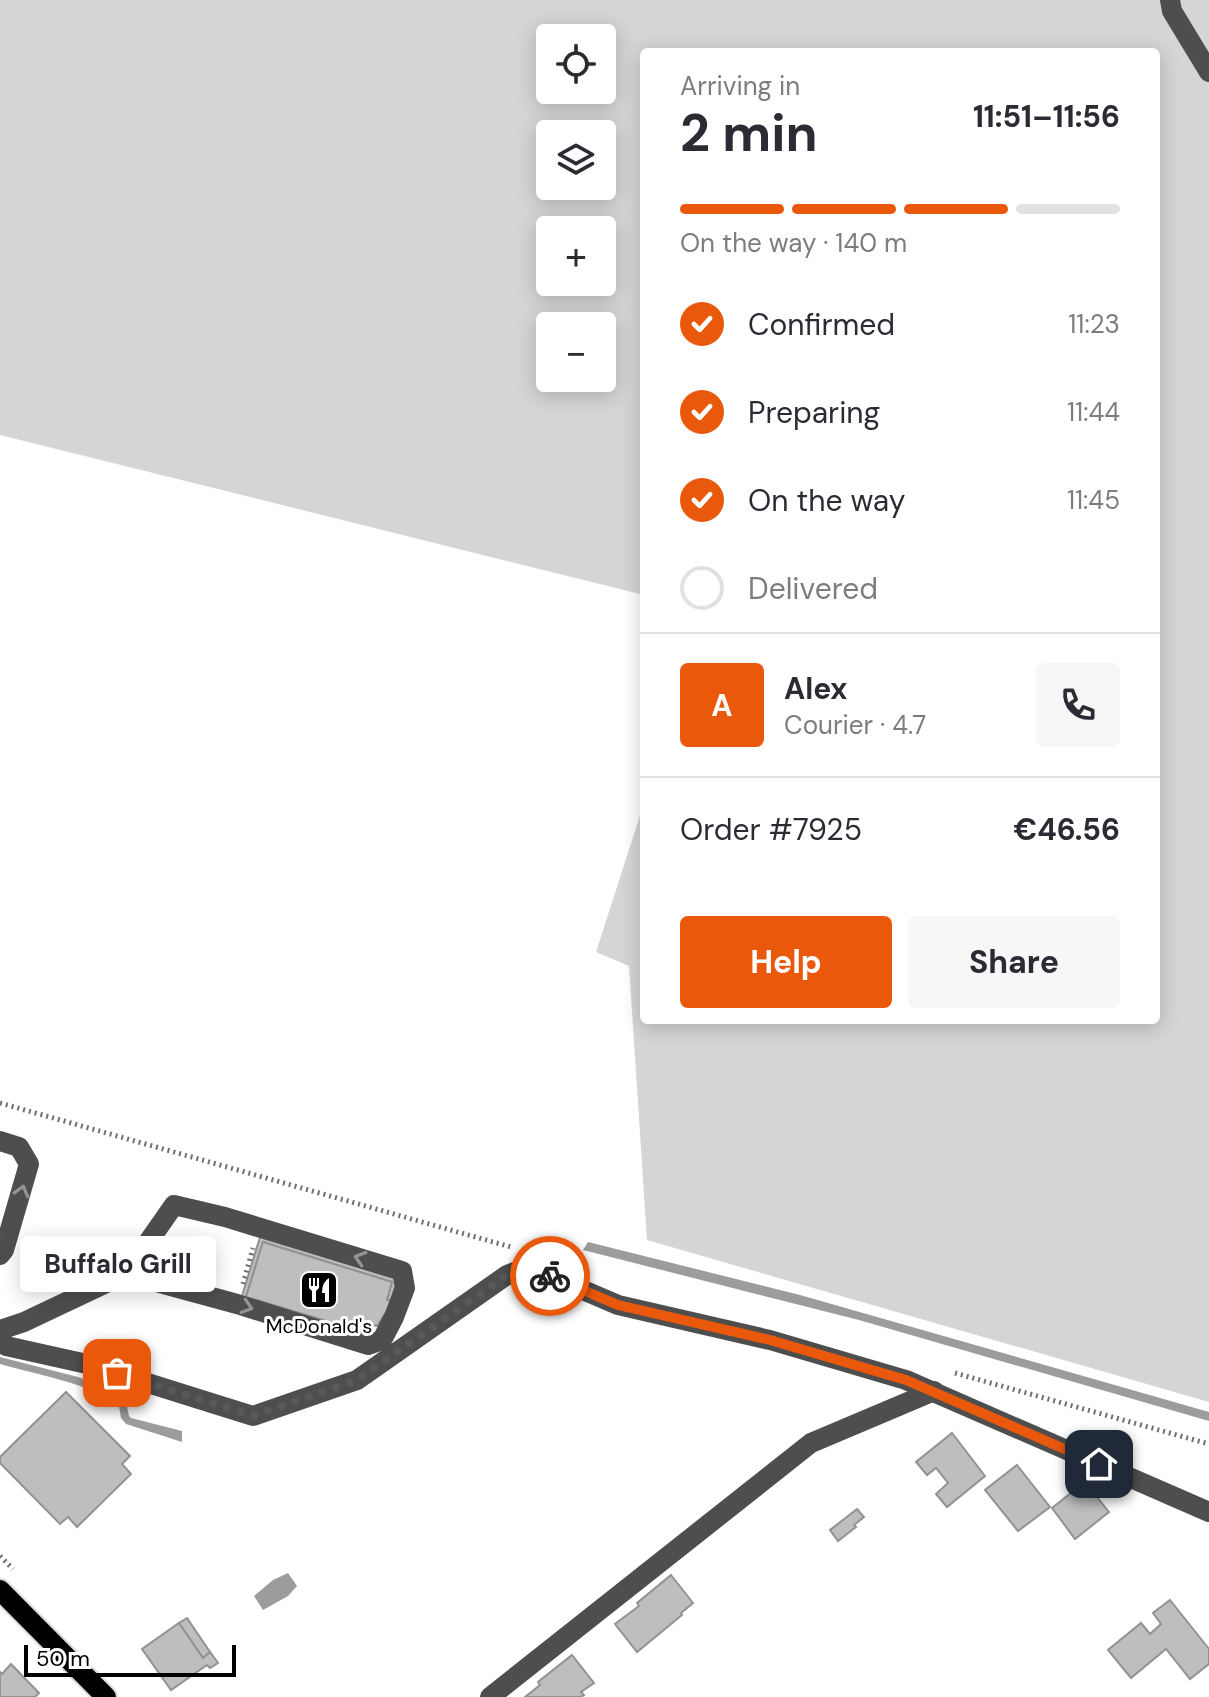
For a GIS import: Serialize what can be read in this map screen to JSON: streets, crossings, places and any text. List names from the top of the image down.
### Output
{
  "places": {
    "restaurant": ["McDonald's"],
    "other": ["Buffalo Grill"]
  },
  "scale_bar": "50 m",
  "page": {
    "map_buttons": ["+", "−"],
    "heading": ["2 min", "Arriving in", "11:51–11:56"],
    "panel": [
      "Alex",
      "Courier · 4.7",
      "Order #7925",
      "€46.56"
    ],
    "bar": "On the way · 140 m",
    "list": [
      ["Confirmed", "11:23"],
      ["Preparing", "11:44"],
      ["On the way", "11:45"],
      "Delivered"
    ],
    "round": "A",
    "buttons": ["Help", "Share"],
    "bubble": "Buffalo Grill",
    "scale": "50 m"
  }
}
